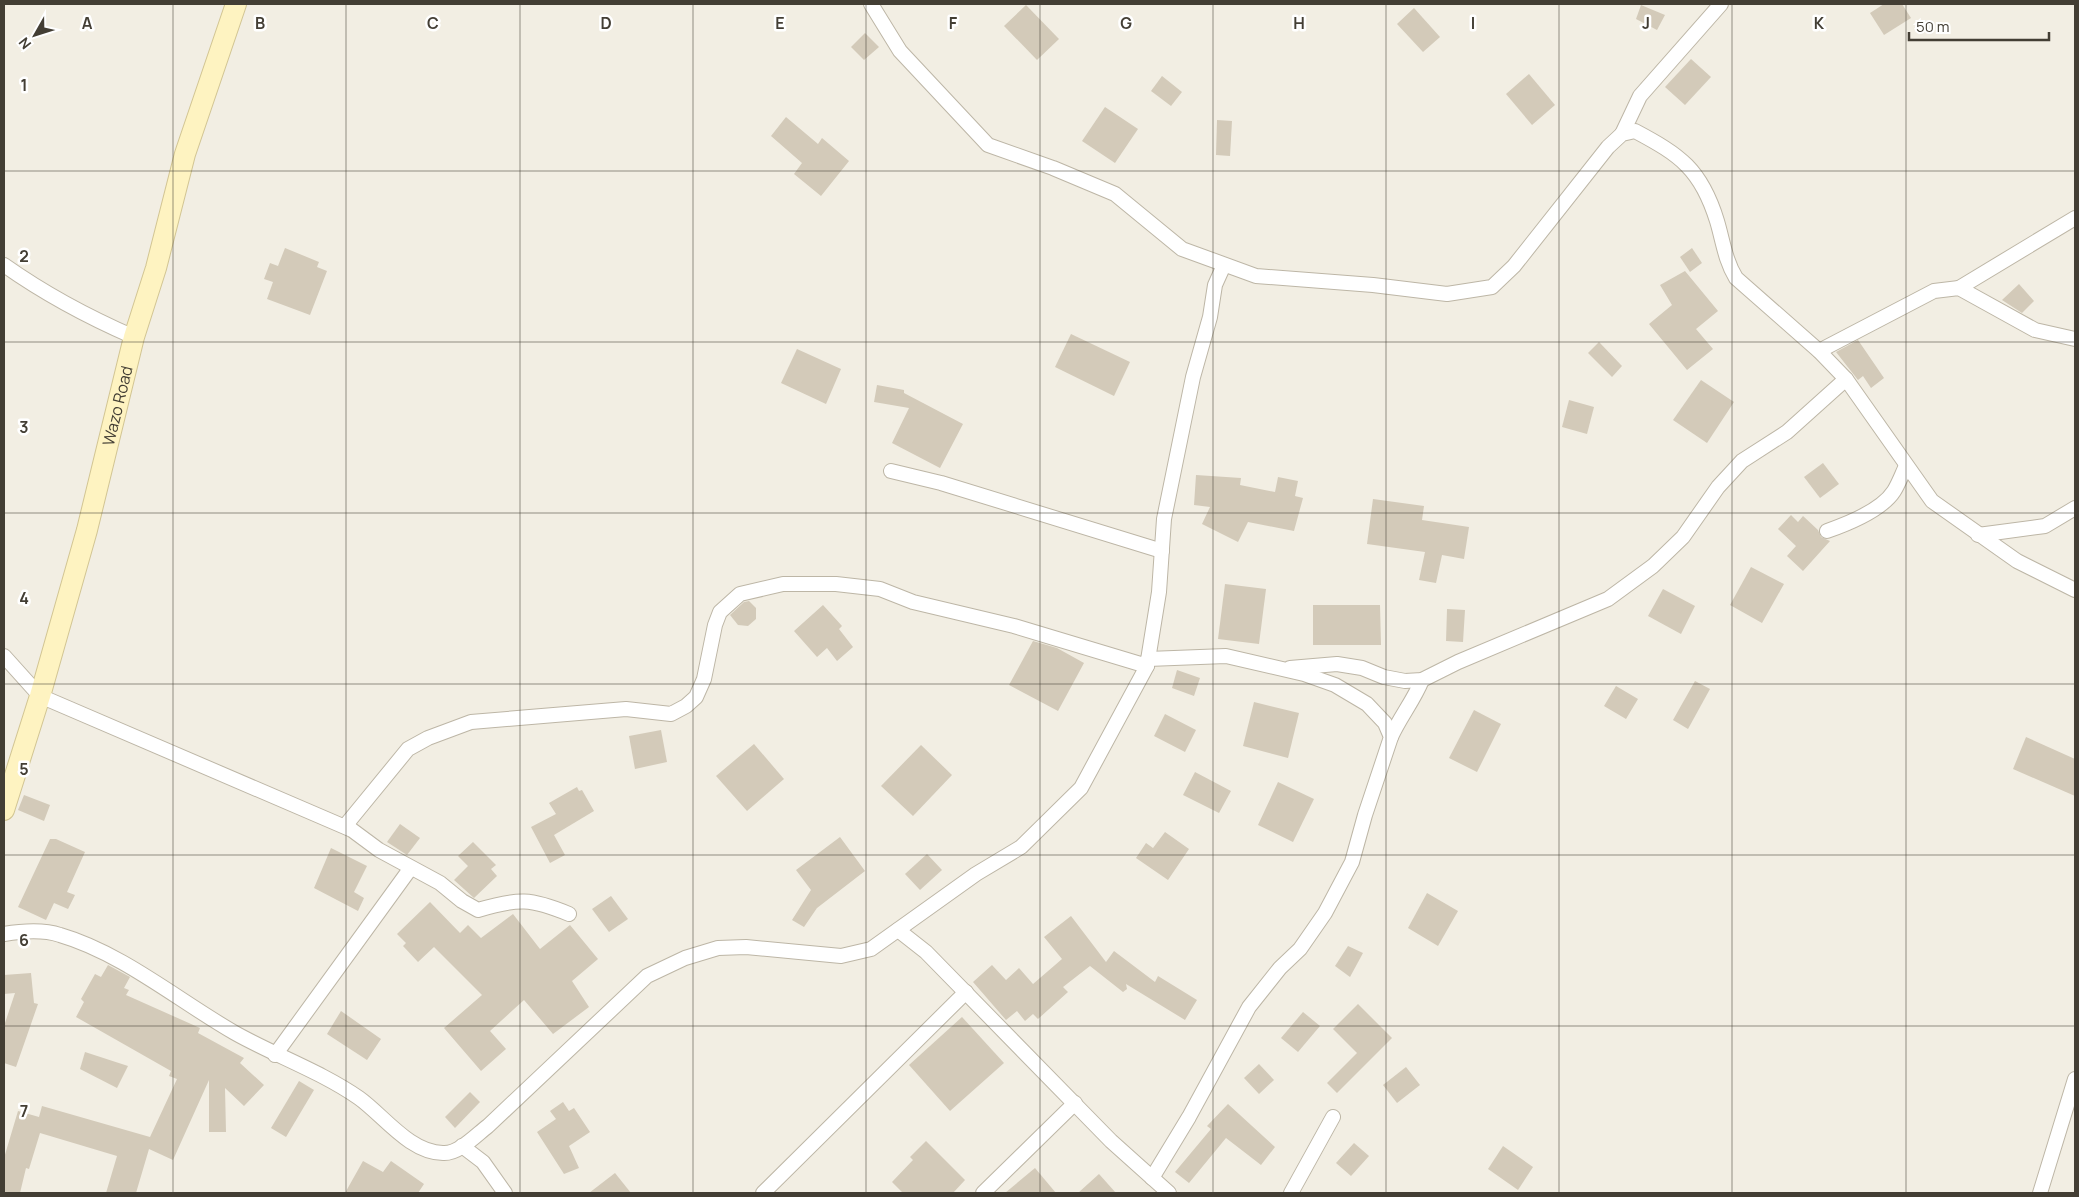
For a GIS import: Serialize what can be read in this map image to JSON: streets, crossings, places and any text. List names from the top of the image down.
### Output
{
  "streets": {
    "main road": ["Wazo Road"]
  },
  "scale_bar": "50 m",
  "north": "bottom left",
  "grid": {
    "columns": [
      "A",
      "B",
      "C",
      "D",
      "E",
      "F",
      "G",
      "H",
      "I",
      "J",
      "K"
    ],
    "rows": [
      "1",
      "2",
      "3",
      "4",
      "5",
      "6",
      "7"
    ]
  }
}
